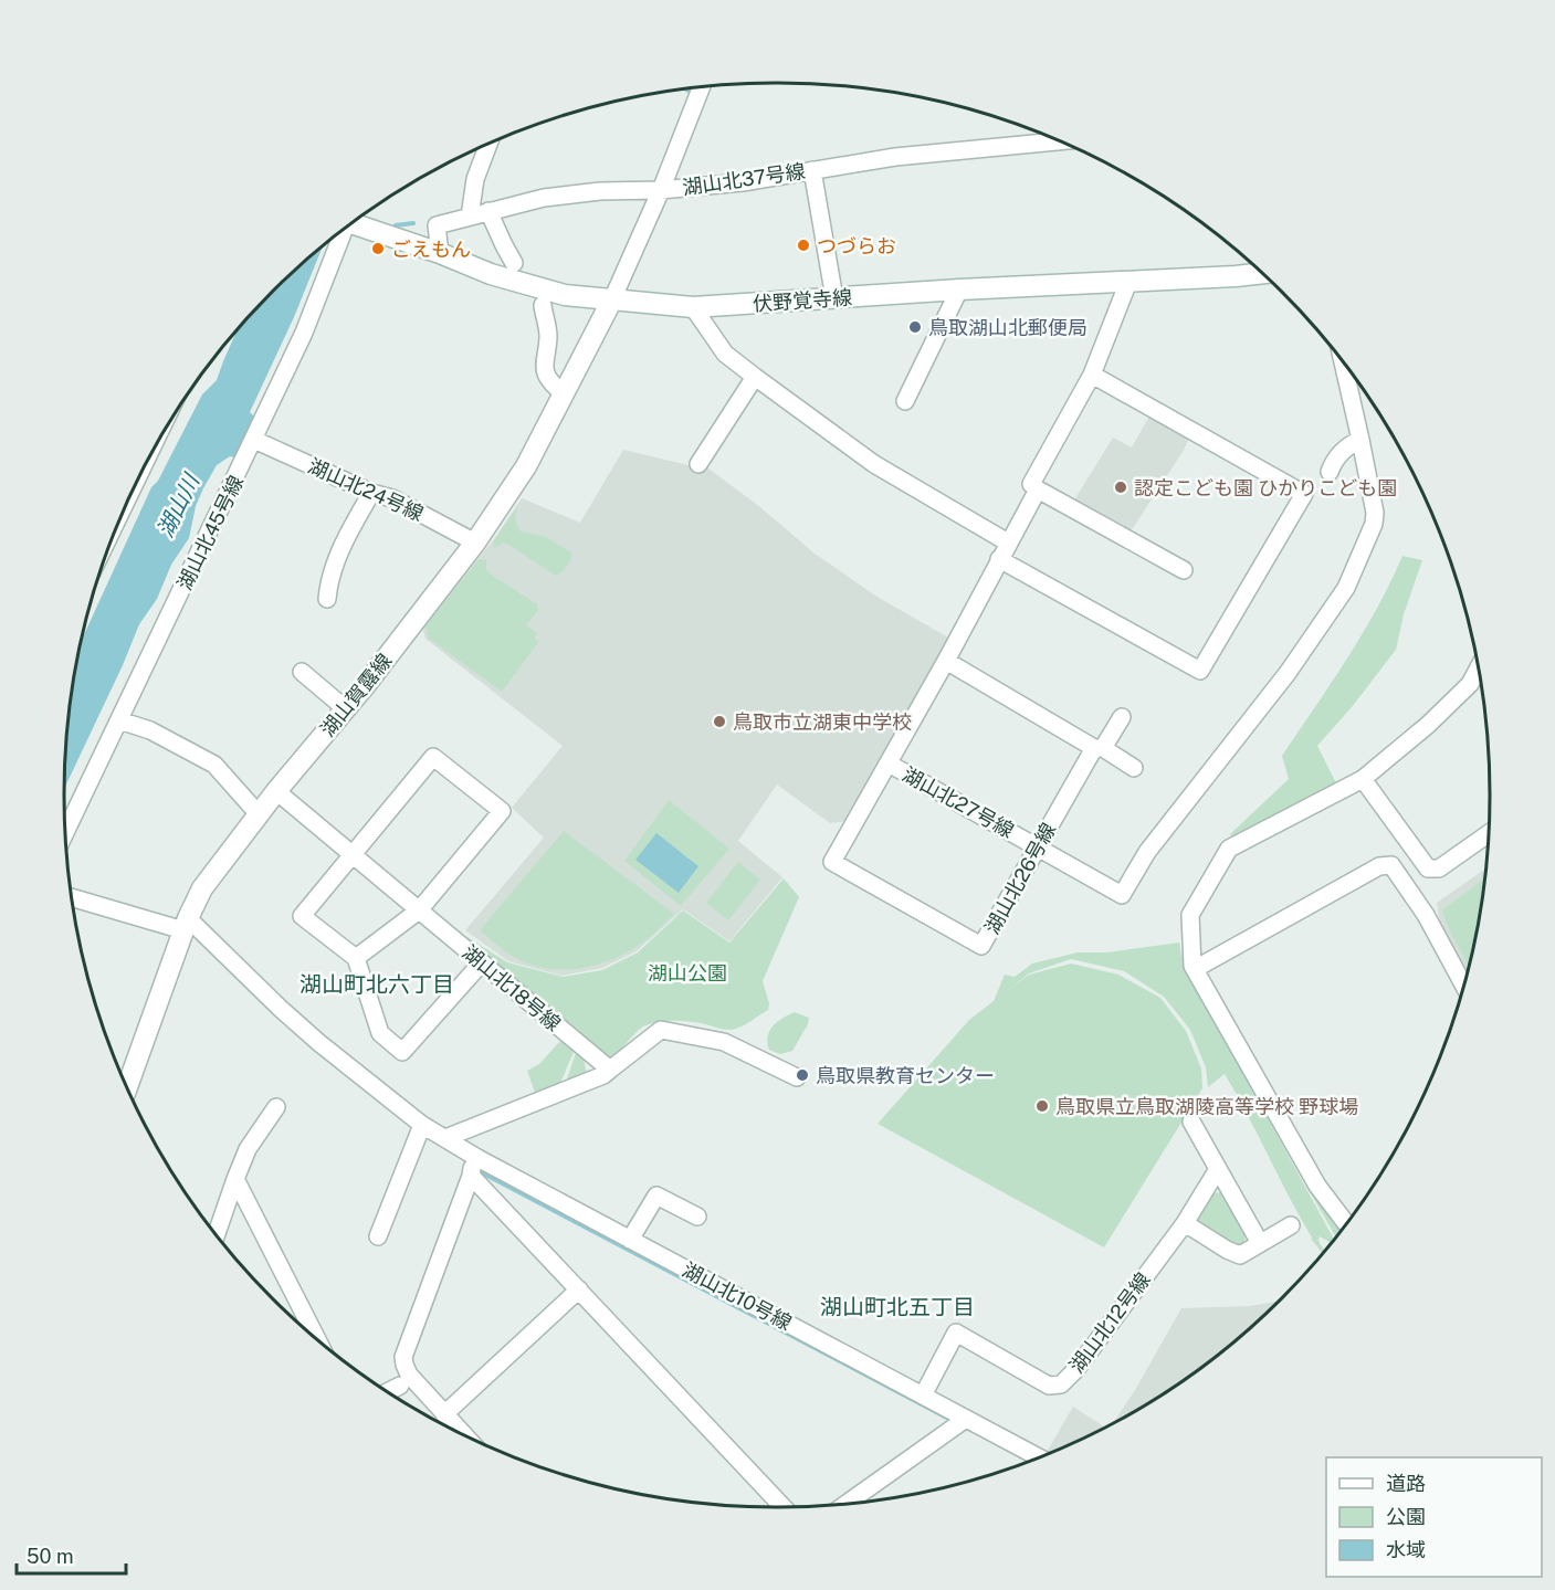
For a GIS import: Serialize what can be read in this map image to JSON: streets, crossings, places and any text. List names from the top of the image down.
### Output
{
  "streets": {
    "main road": ["伏野覚寺線", "湖山賀露線"],
    "street": [
      "湖山北37号線",
      "湖山北24号線",
      "湖山北45号線",
      "湖山北27号線",
      "湖山北26号線",
      "湖山北18号線",
      "湖山北10号線",
      "湖山北12号線"
    ]
  },
  "crossings": [
    ["湖山北37号線", "伏野覚寺線"],
    ["伏野覚寺線", "湖山賀露線"],
    ["伏野覚寺線", "湖山北26号線"],
    ["湖山北24号線", "湖山北45号線"],
    ["湖山北24号線", "湖山賀露線"],
    ["湖山賀露線", "湖山北18号線"],
    ["湖山賀露線", "湖山北10号線"],
    ["湖山北27号線", "湖山北26号線"],
    ["湖山北10号線", "湖山北12号線"]
  ],
  "districts": ["湖山町北六丁目", "湖山町北五丁目"],
  "water": ["湖山川"],
  "parks": ["湖山公園"],
  "places": [
    "つづらお",
    "ごえもん",
    "鳥取湖山北郵便局",
    "認定こども園 ひかりこども園",
    "鳥取市立湖東中学校",
    "鳥取県教育センター",
    "鳥取県立鳥取湖陵高等学校 野球場"
  ],
  "legend": ["道路", "公園", "水域"],
  "scale_bar": "50 m"
}
